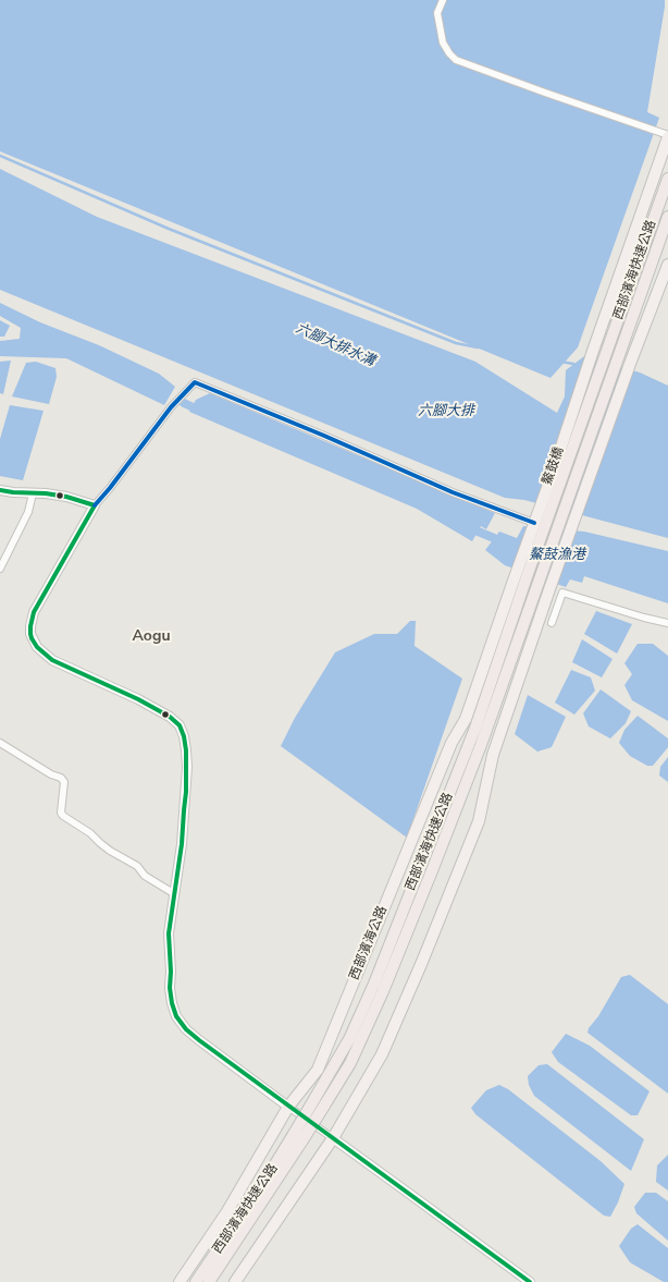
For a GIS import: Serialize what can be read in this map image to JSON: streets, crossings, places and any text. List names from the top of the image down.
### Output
{
  "streets": {
    "highway": ["西部濱海快速公路", "鰲鼓橋"],
    "main road": ["西部濱海公路"]
  },
  "crossings": [
    ["西部濱海快速公路", "鰲鼓橋"],
    ["鰲鼓橋", "西部濱海公路"]
  ],
  "districts": ["Aogu"],
  "water": ["六腳大排水溝", "六腳大排", "鰲鼓漁港"]
}
